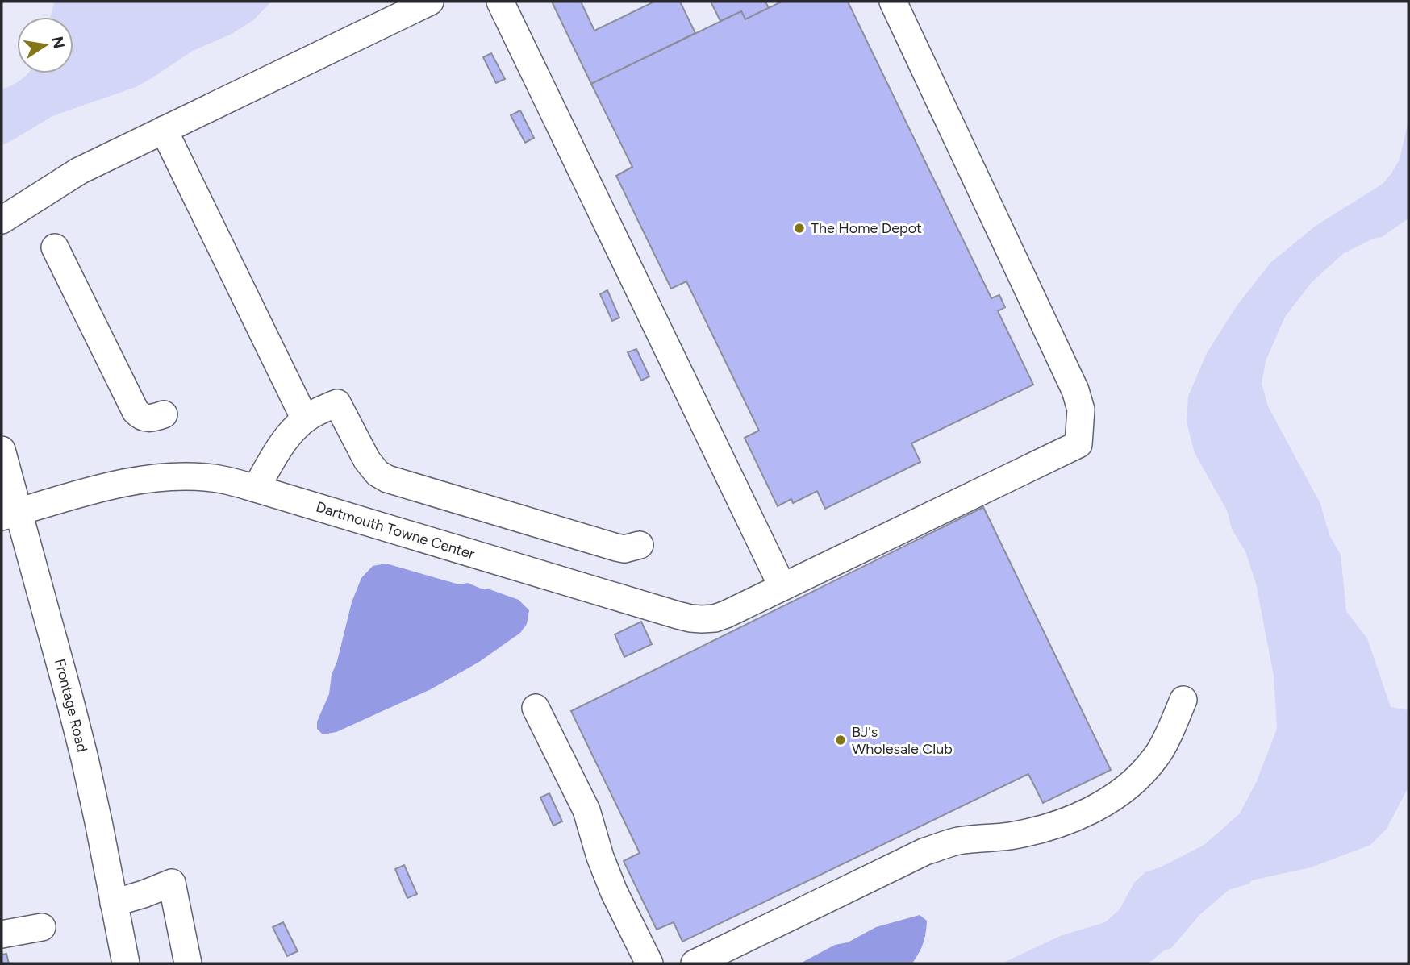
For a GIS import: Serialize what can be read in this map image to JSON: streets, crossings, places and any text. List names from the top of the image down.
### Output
{
  "streets": {
    "street": ["Dartmouth Towne Center", "Frontage Road"]
  },
  "crossings": [
    ["Dartmouth Towne Center", "Frontage Road"]
  ],
  "places": ["The Home Depot", "BJ's Wholesale Club"],
  "north": "right"
}
